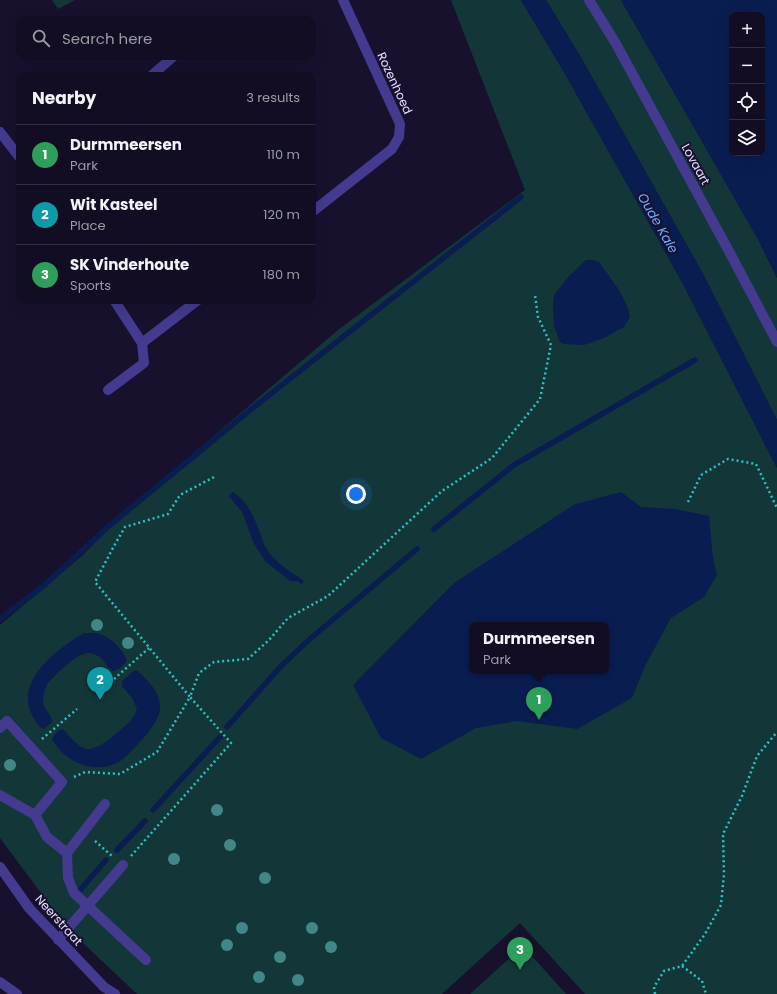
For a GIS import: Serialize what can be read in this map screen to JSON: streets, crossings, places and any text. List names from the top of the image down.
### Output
{
  "streets": {
    "street": ["Rozenhoed", "Lovaart", "Neerstraat"]
  },
  "water": ["Oude Kale"],
  "page": {
    "map_buttons": ["+", "−"],
    "search": "Search here",
    "heading": ["Nearby", "3 results"],
    "list": [
      {
        "mark": "1",
        "name": "Durmmeersen",
        "note": "Park",
        "value": "110 m"
      },
      {
        "mark": "2",
        "name": "Wit Kasteel",
        "note": "Place",
        "value": "120 m"
      },
      {
        "mark": "3",
        "name": "SK Vinderhoute",
        "note": "Sports",
        "value": "180 m"
      }
    ],
    "popup": ["Durmmeersen", "Park"],
    "pins": ["2", "1", "3"]
  }
}
